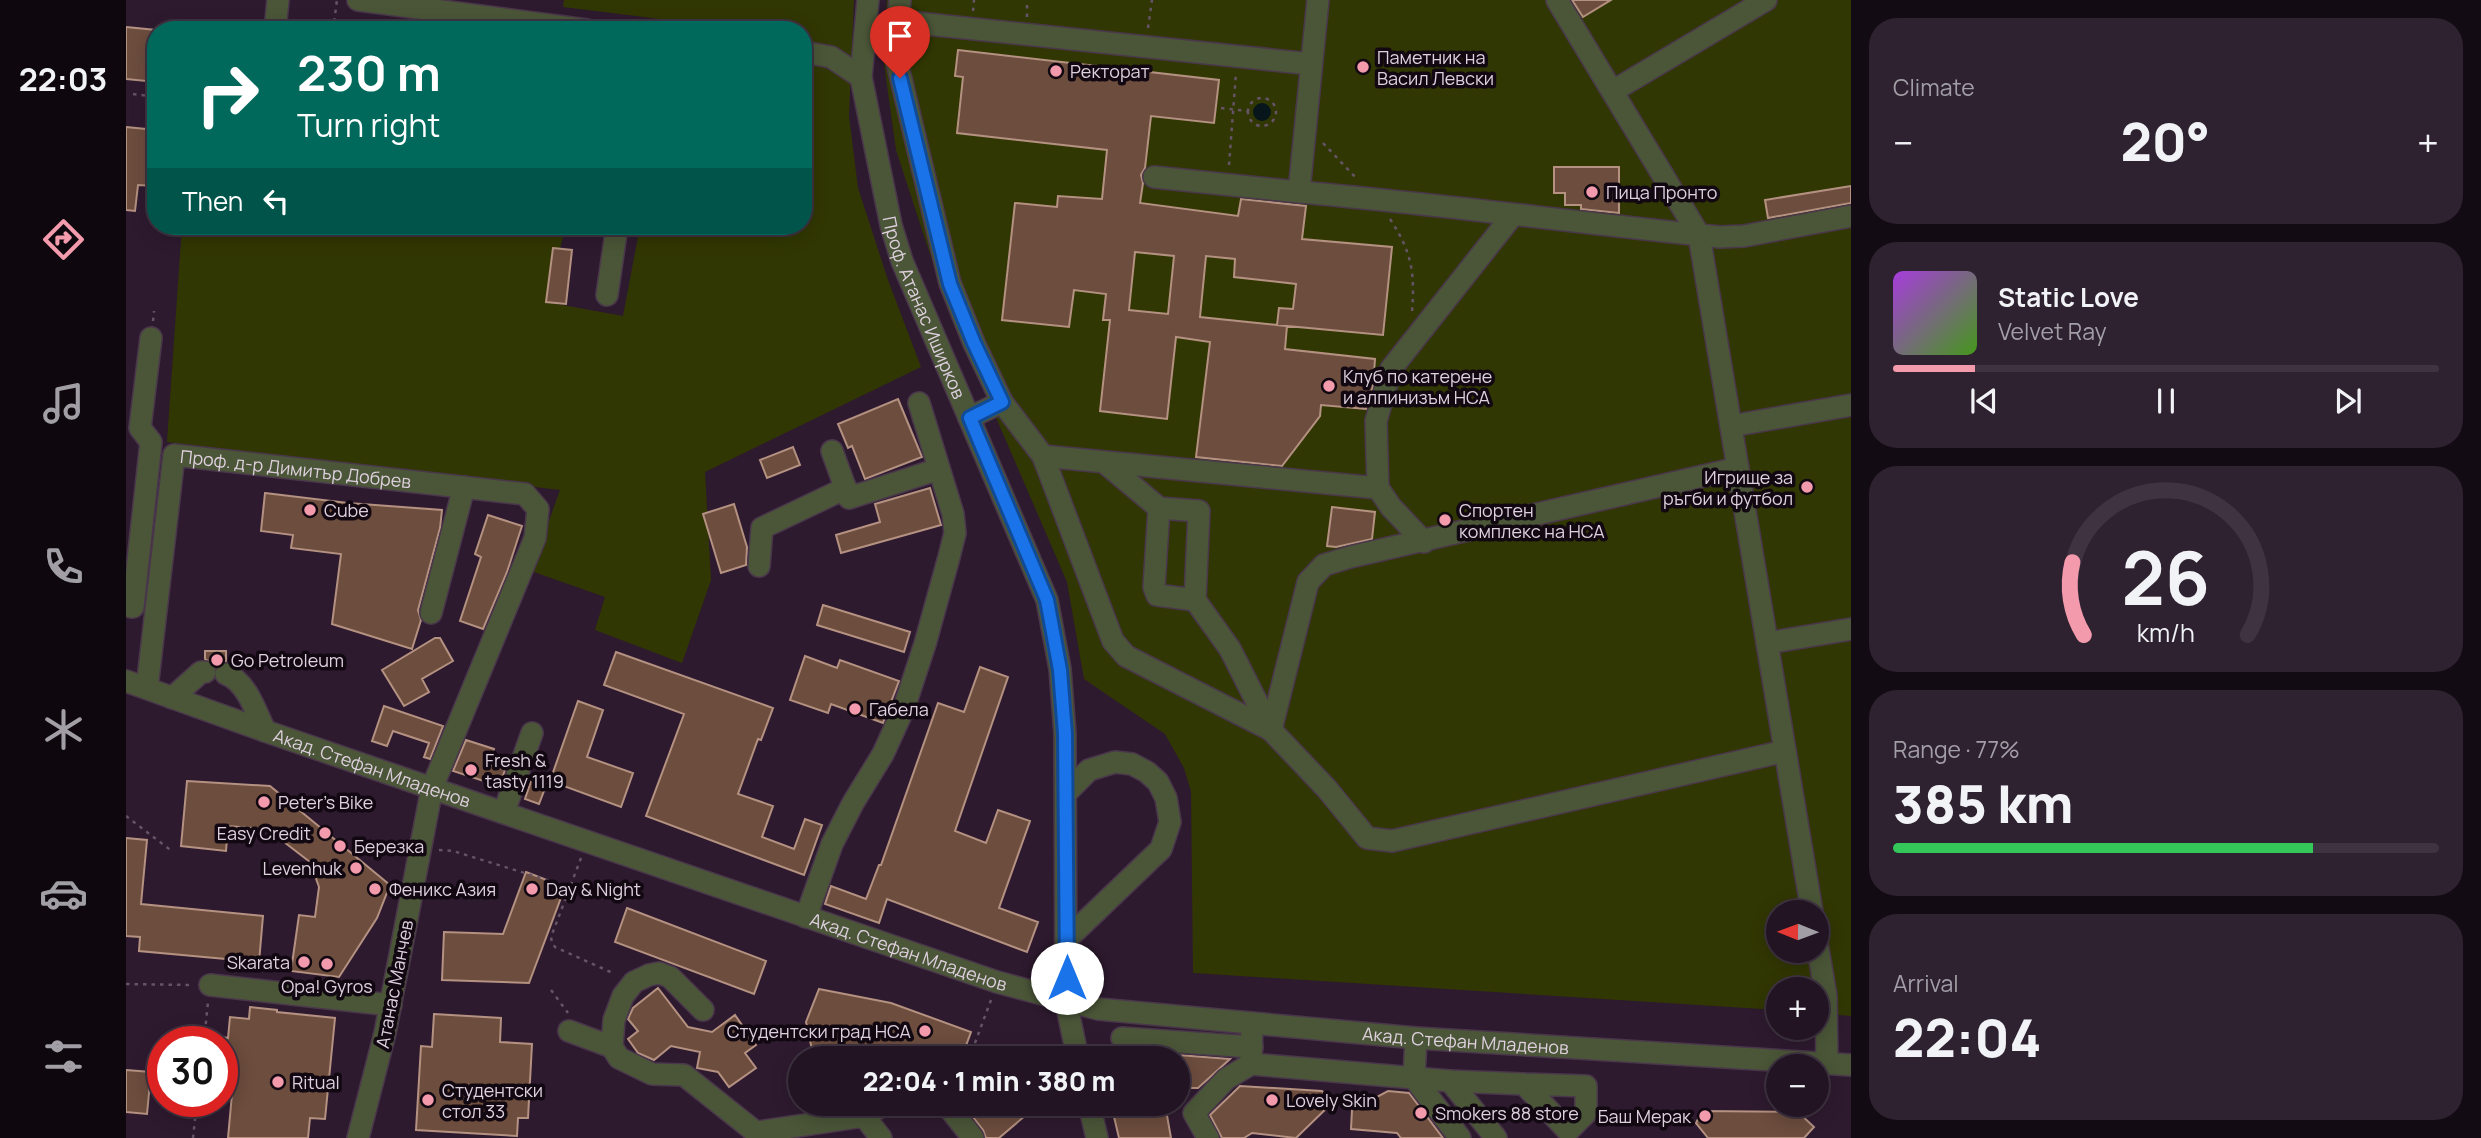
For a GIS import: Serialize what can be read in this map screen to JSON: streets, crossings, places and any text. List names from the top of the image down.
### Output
{
  "streets": {
    "street": [
      "Проф. Атанас Иширков",
      "Проф. д-р Димитър Добрев",
      "Акад. Стефан Младенов",
      "Атанас Манчев"
    ]
  },
  "crossings": [
    ["Проф. Атанас Иширков", "Акад. Стефан Младенов"],
    ["Проф. д-р Димитър Добрев", "Акад. Стефан Младенов"],
    ["Проф. д-р Димитър Добрев", "Атанас Манчев"],
    ["Акад. Стефан Младенов", "Атанас Манчев"]
  ],
  "places": [
    "Паметник на Васил Левски",
    "Ректорат",
    "Пица Пронто",
    "Клуб по катерене и алпинизъм НСА",
    "Игрище за ръгби и футбол",
    "Cube",
    "Спортен комплекс на НСА",
    "Go Petroleum",
    "Габела",
    "Fresh & tasty 1119",
    "Peter's Bike",
    "Easy Credit",
    "Березка",
    "Levenhuk",
    "Феникс Азия",
    "Day & Night",
    "Skarata",
    "Opa! Gyros",
    "Студентски град НСА",
    "Ritual",
    "Студентски стол 33",
    "Lovely Skin",
    "Smokers 88 store",
    "Баш Мерак"
  ],
  "north": "left",
  "page": {
    "tabs": "22:03",
    "tile": [
      "Climate",
      ["Range · 77%", "385 km"],
      ["Arrival", "22:04"]
    ],
    "turn": ["230 m", "Turn right"],
    "heat": ["−", "20°", "+"],
    "then": "Then",
    "song": ["Static Love", "Velvet Ray"],
    "map_buttons": ["+", "−"],
    "limit": "30",
    "trip": "22:04 · 1 min · 380 m",
    "gauge": ["26", "km/h"]
  }
}
